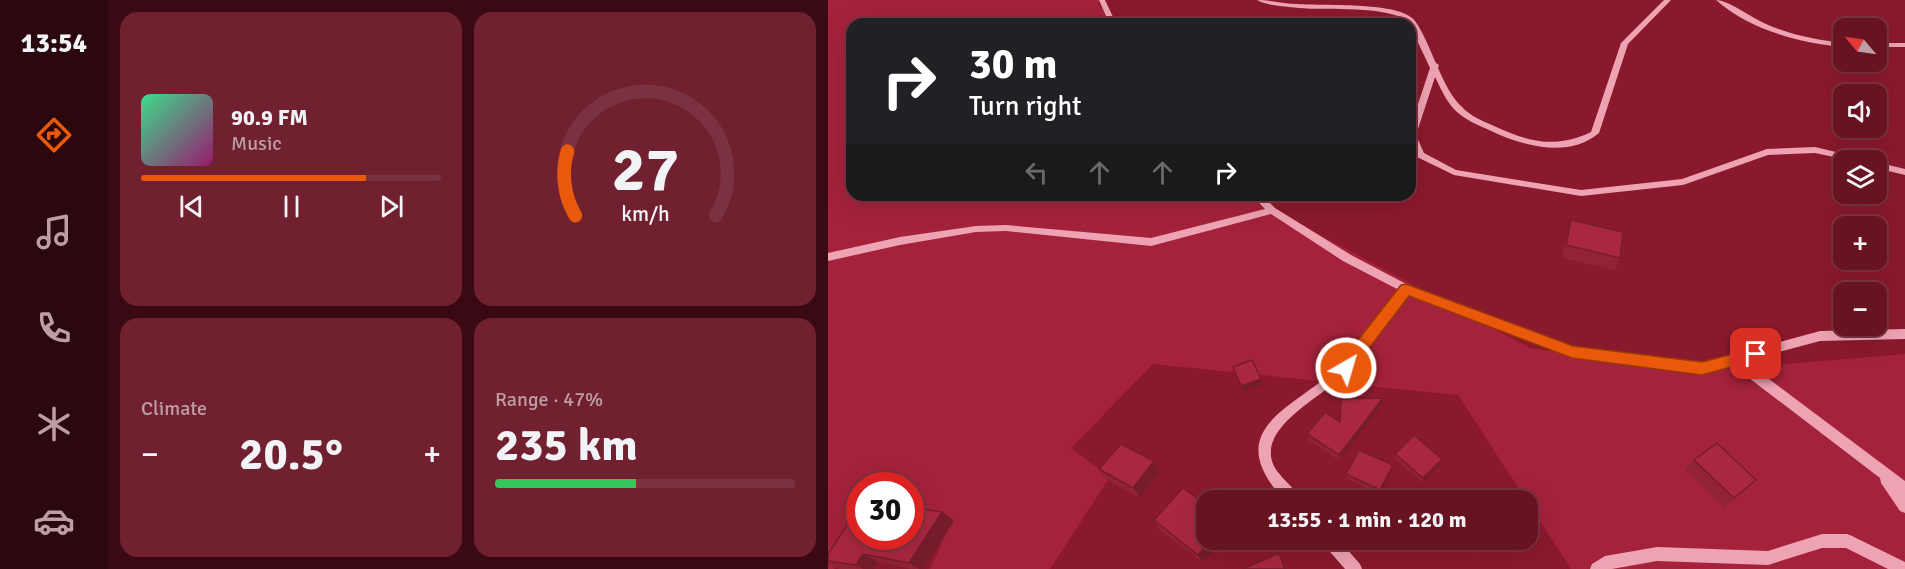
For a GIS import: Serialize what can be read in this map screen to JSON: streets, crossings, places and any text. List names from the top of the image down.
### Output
{
  "north": "top left",
  "page": {
    "tabs": "13:54",
    "map_buttons": ["+", "−"],
    "turn": ["30 m", "Turn right"],
    "song": ["90.9 FM", "Music"],
    "tile": [
      "Climate",
      ["Range · 47%", "235 km"]
    ],
    "heat": ["−", "20.5°", "+"],
    "limit": "30",
    "trip": "13:55 · 1 min · 120 m",
    "gauge": ["27", "km/h"]
  }
}
